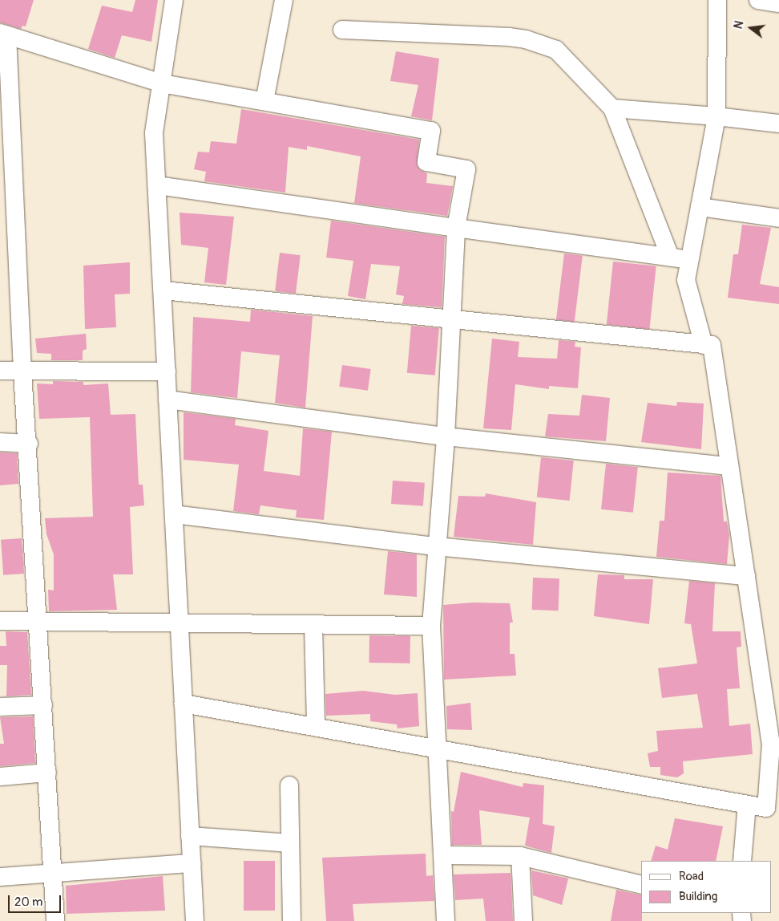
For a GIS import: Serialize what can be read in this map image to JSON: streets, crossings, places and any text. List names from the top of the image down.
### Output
{
  "legend": ["Road", "Building"],
  "scale_bar": "20 m",
  "north": "left"
}
